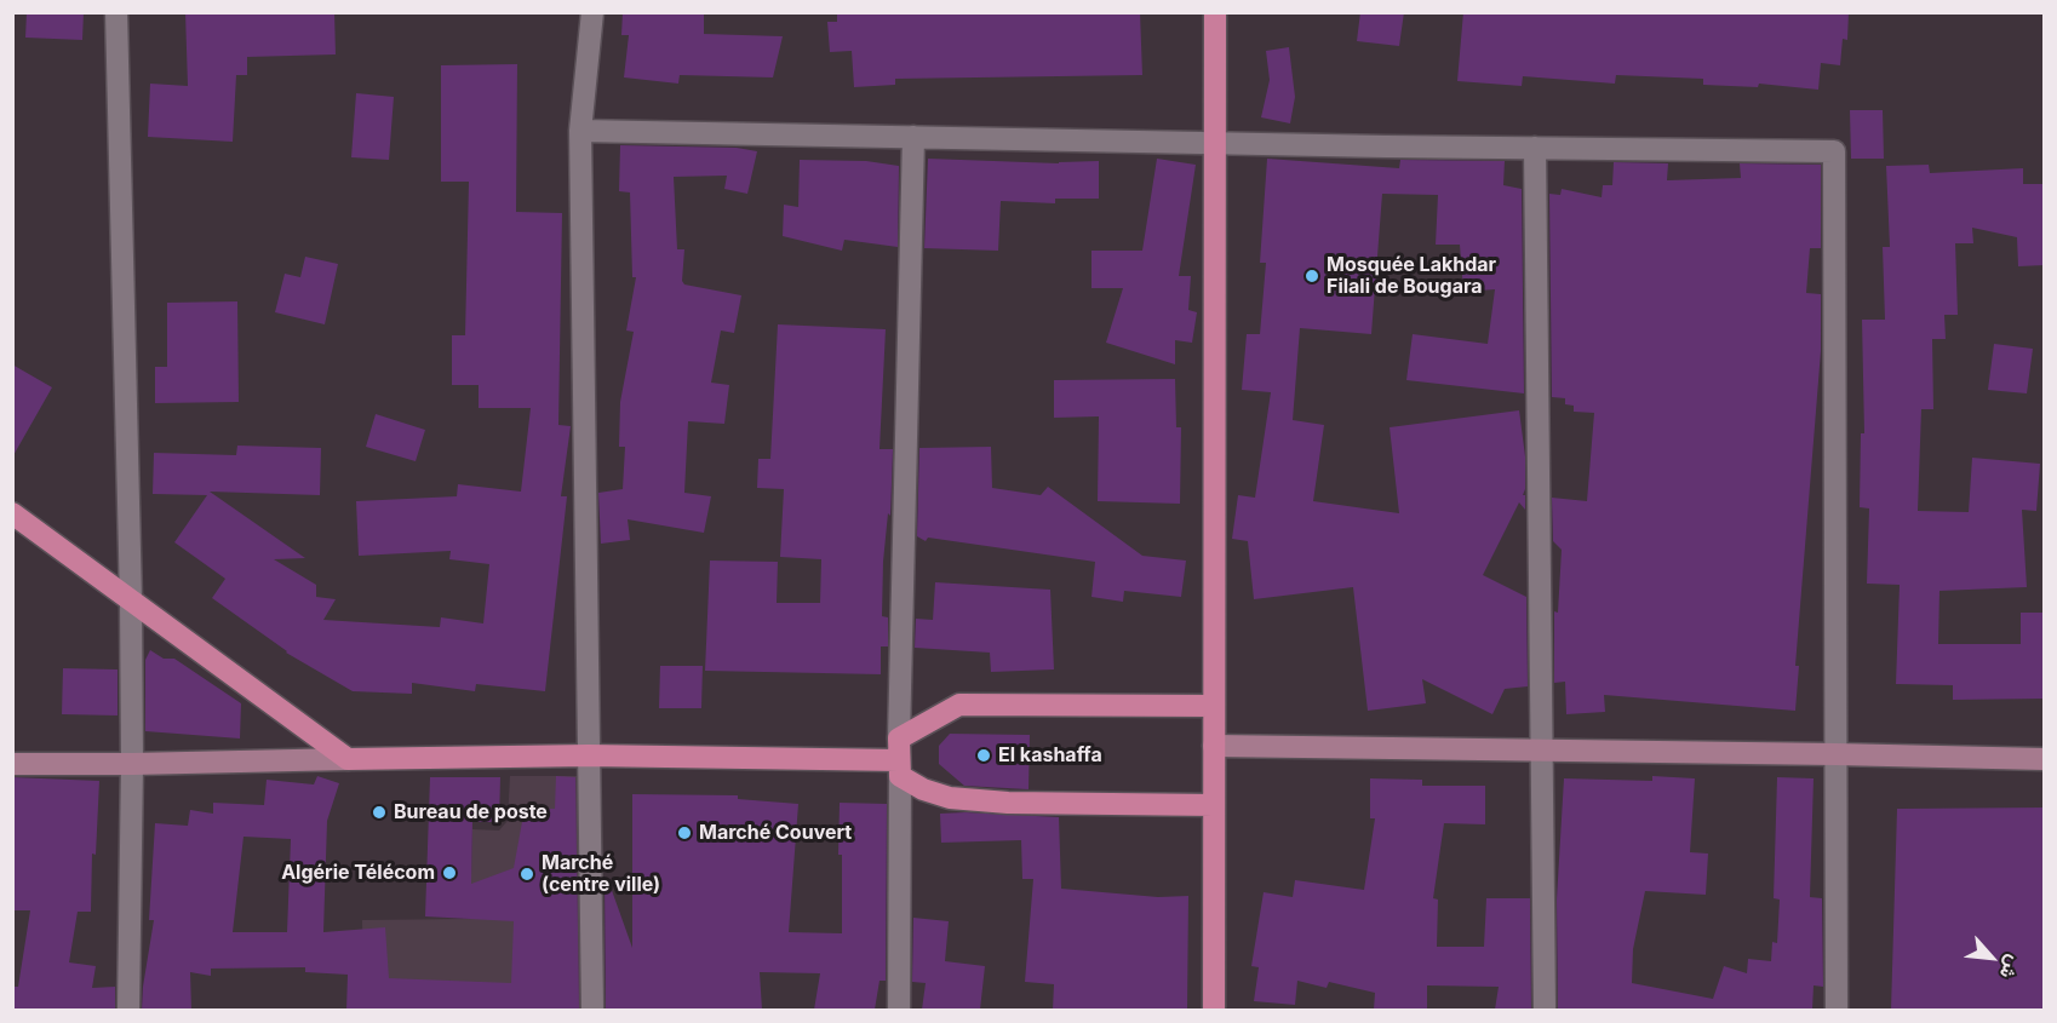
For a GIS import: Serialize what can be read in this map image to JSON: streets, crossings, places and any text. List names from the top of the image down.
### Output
{
  "places": [
    "Mosquée Lakhdar Filali de Bougara",
    "El kashaffa",
    "Bureau de poste",
    "Marché Couvert",
    "Algérie Télécom",
    "Marché (centre ville)"
  ],
  "north": "bottom right"
}
